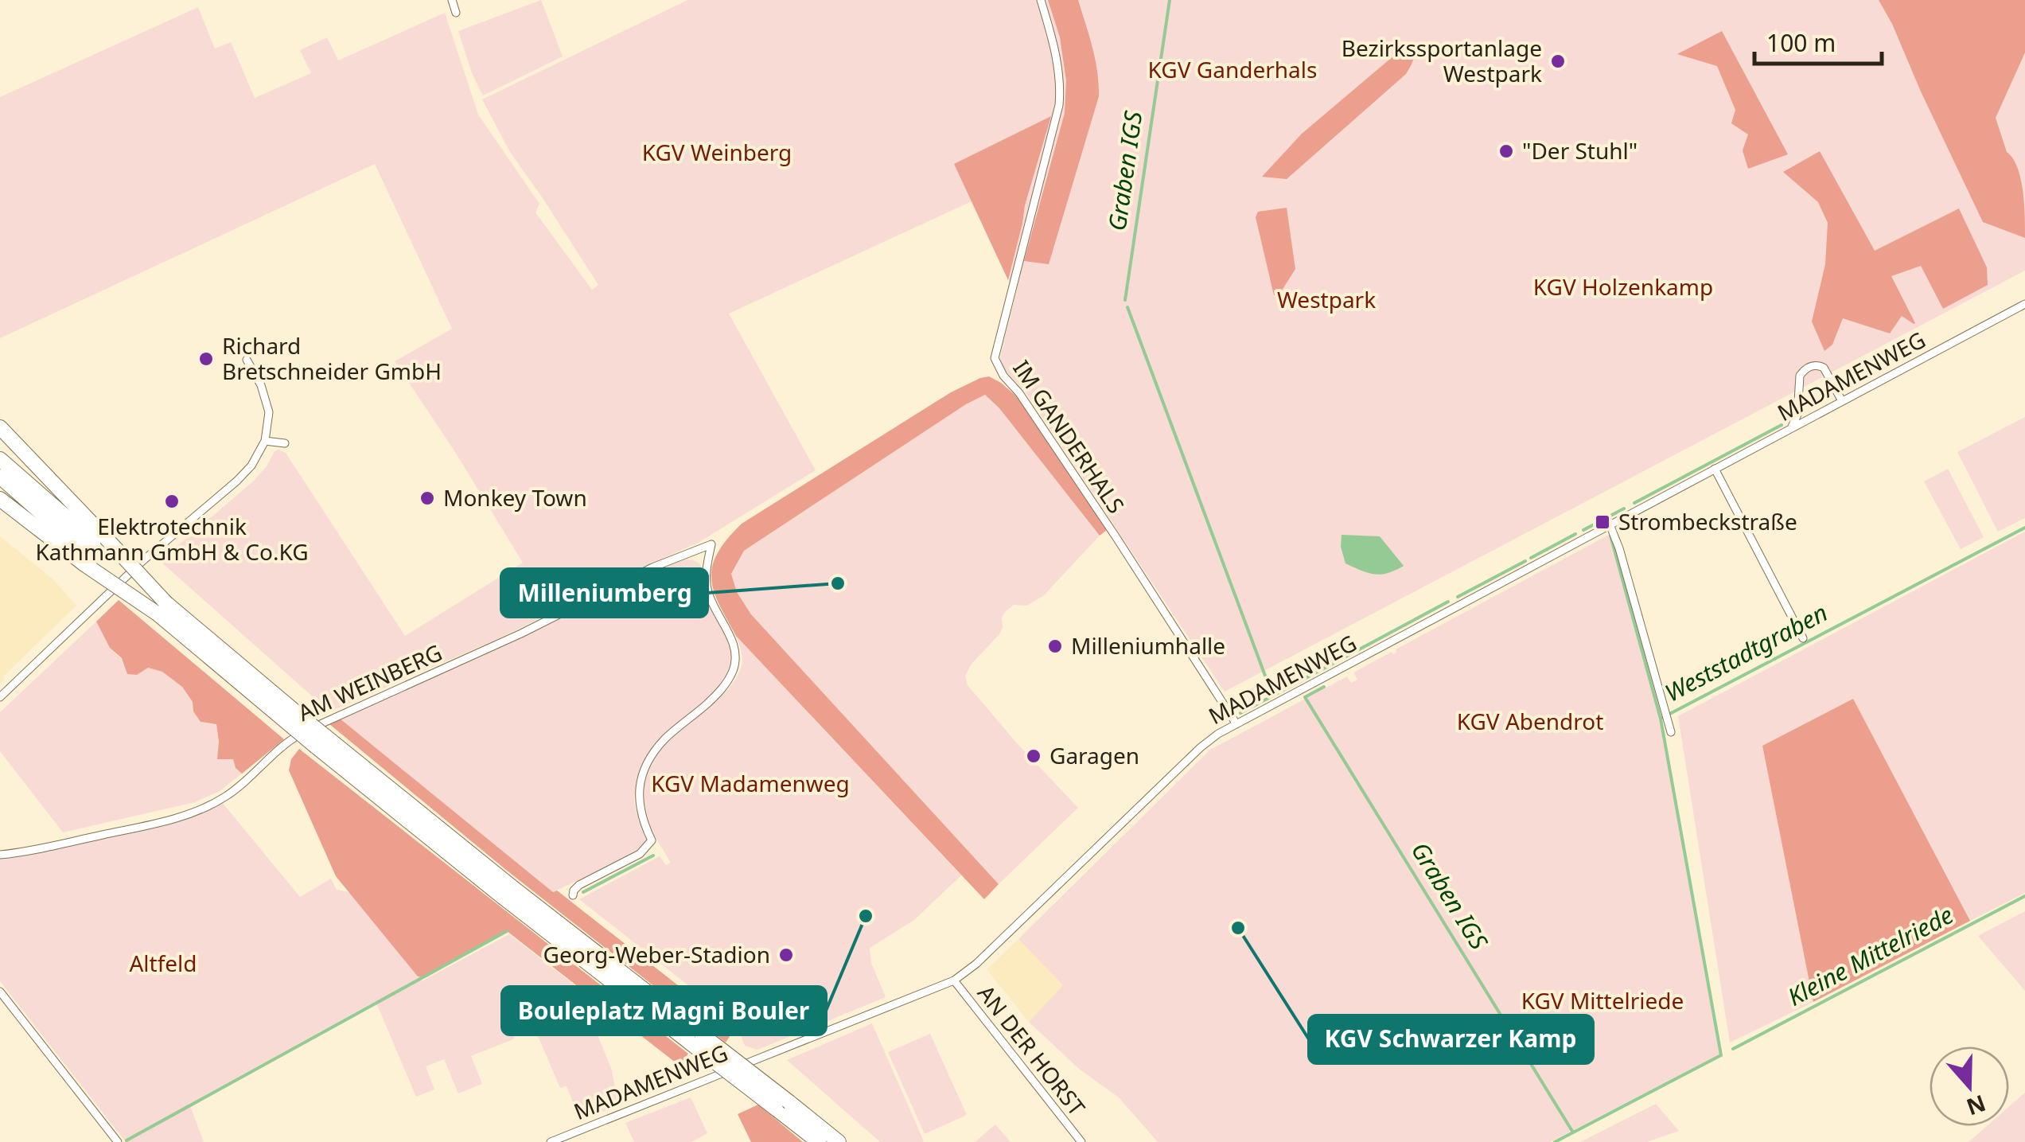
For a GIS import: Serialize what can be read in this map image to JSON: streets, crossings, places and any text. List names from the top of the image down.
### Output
{
  "streets": {
    "street": [
      "MADAMENWEG",
      "IM GANDERHALS",
      "AM WEINBERG",
      "AN DER HORST"
    ]
  },
  "crossings": [
    ["MADAMENWEG", "IM GANDERHALS"],
    ["MADAMENWEG", "AN DER HORST"]
  ],
  "water": ["Graben IGS", "Weststadtgraben", "Kleine Mittelriede"],
  "parks": [
    "KGV Ganderhals",
    "KGV Weinberg",
    "KGV Holzenkamp",
    "Westpark",
    "KGV Abendrot",
    "KGV Madamenweg",
    "Altfeld",
    "KGV Mittelriede"
  ],
  "places": {
    "other": [
      "Bezirkssportanlage Westpark",
      "\"Der Stuhl\"",
      "Richard Bretschneider GmbH",
      "Monkey Town",
      "Elektrotechnik Kathmann GmbH & Co.KG",
      "Milleniumberg",
      "Milleniumhalle",
      "Garagen",
      "Bouleplatz Magni Bouler",
      "KGV Schwarzer Kamp",
      "Georg-Weber-Stadion"
    ],
    "transit": ["Strombeckstraße"]
  },
  "scale_bar": "100 m",
  "north": "bottom"
}
